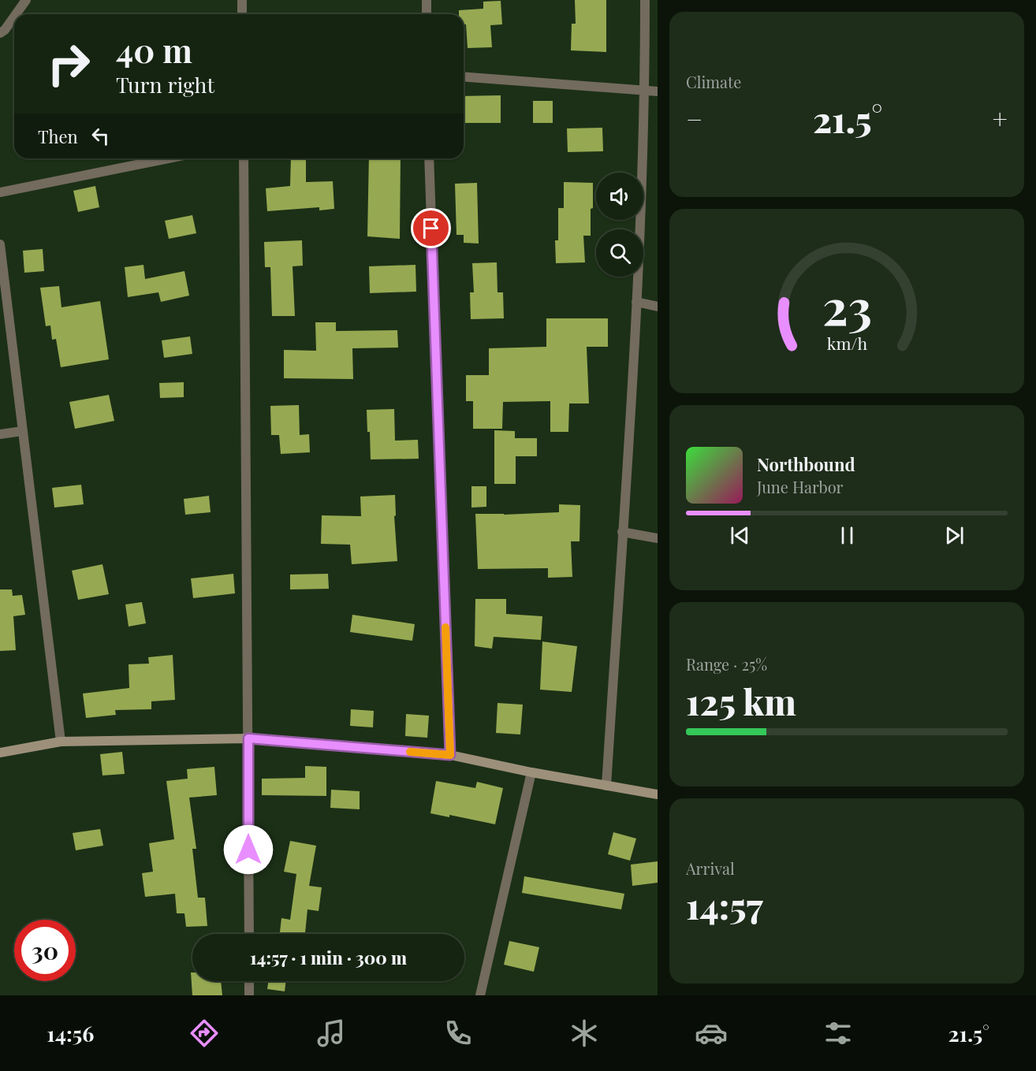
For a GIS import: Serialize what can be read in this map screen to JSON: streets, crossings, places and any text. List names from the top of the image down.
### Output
{
  "page": {
    "tile": [
      "Climate",
      ["Range · 25%", "125 km"],
      ["Arrival", "14:57"]
    ],
    "turn": ["40 m", "Turn right"],
    "heat": ["−", "21.5°", "+"],
    "then": "Then",
    "song": ["Northbound", "June Harbor"],
    "limit": "30",
    "trip": "14:57 · 1 min · 300 m",
    "tabs": ["14:56", "21.5°"],
    "gauge": ["23", "km/h"]
  }
}
